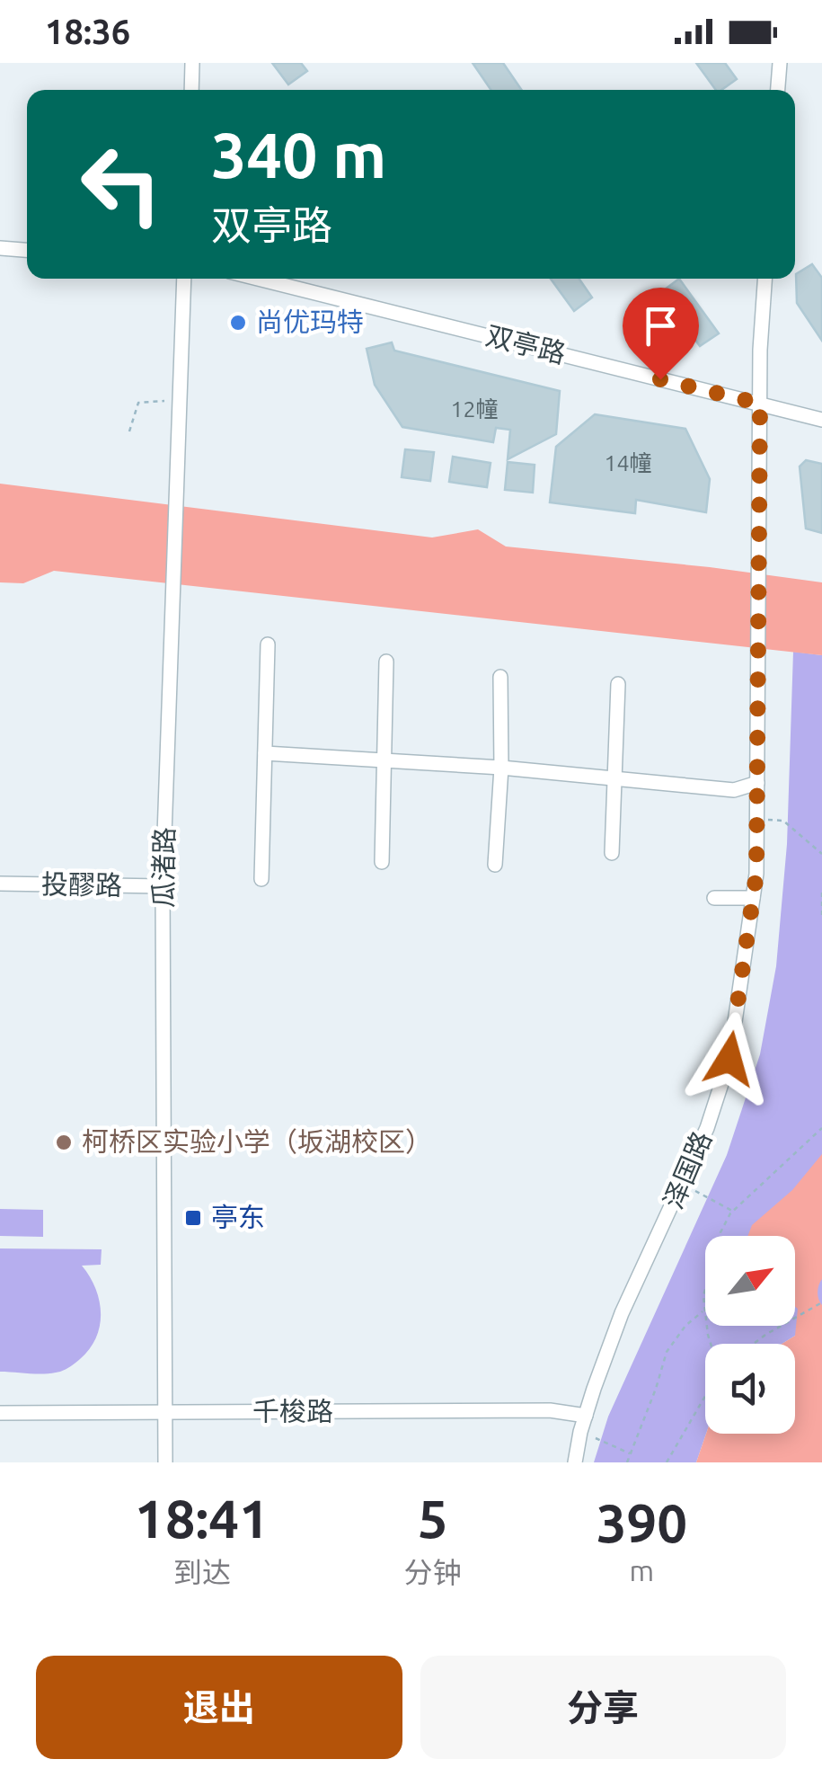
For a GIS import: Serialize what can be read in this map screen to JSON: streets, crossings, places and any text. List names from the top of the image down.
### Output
{
  "streets": {
    "street": [
      "双亭路",
      "瓜渚路",
      "投醪路",
      "泽国路",
      "千梭路"
    ]
  },
  "crossings": [
    ["双亭路", "泽国路"],
    ["瓜渚路", "投醪路"],
    ["瓜渚路", "千梭路"],
    ["泽国路", "千梭路"]
  ],
  "places": {
    "other": ["尚优玛特", "柯桥区实验小学（坂湖校区）"],
    "transit": ["亭东"]
  },
  "house_numbers": ["12幢", "14幢"],
  "north": "top right",
  "page": {
    "status": "18:36",
    "turn": ["340 m", "双亭路"],
    "eta": [
      "18:41",
      "到达",
      "5",
      "分钟",
      "390",
      "m"
    ],
    "buttons": ["退出", "分享"]
  }
}
